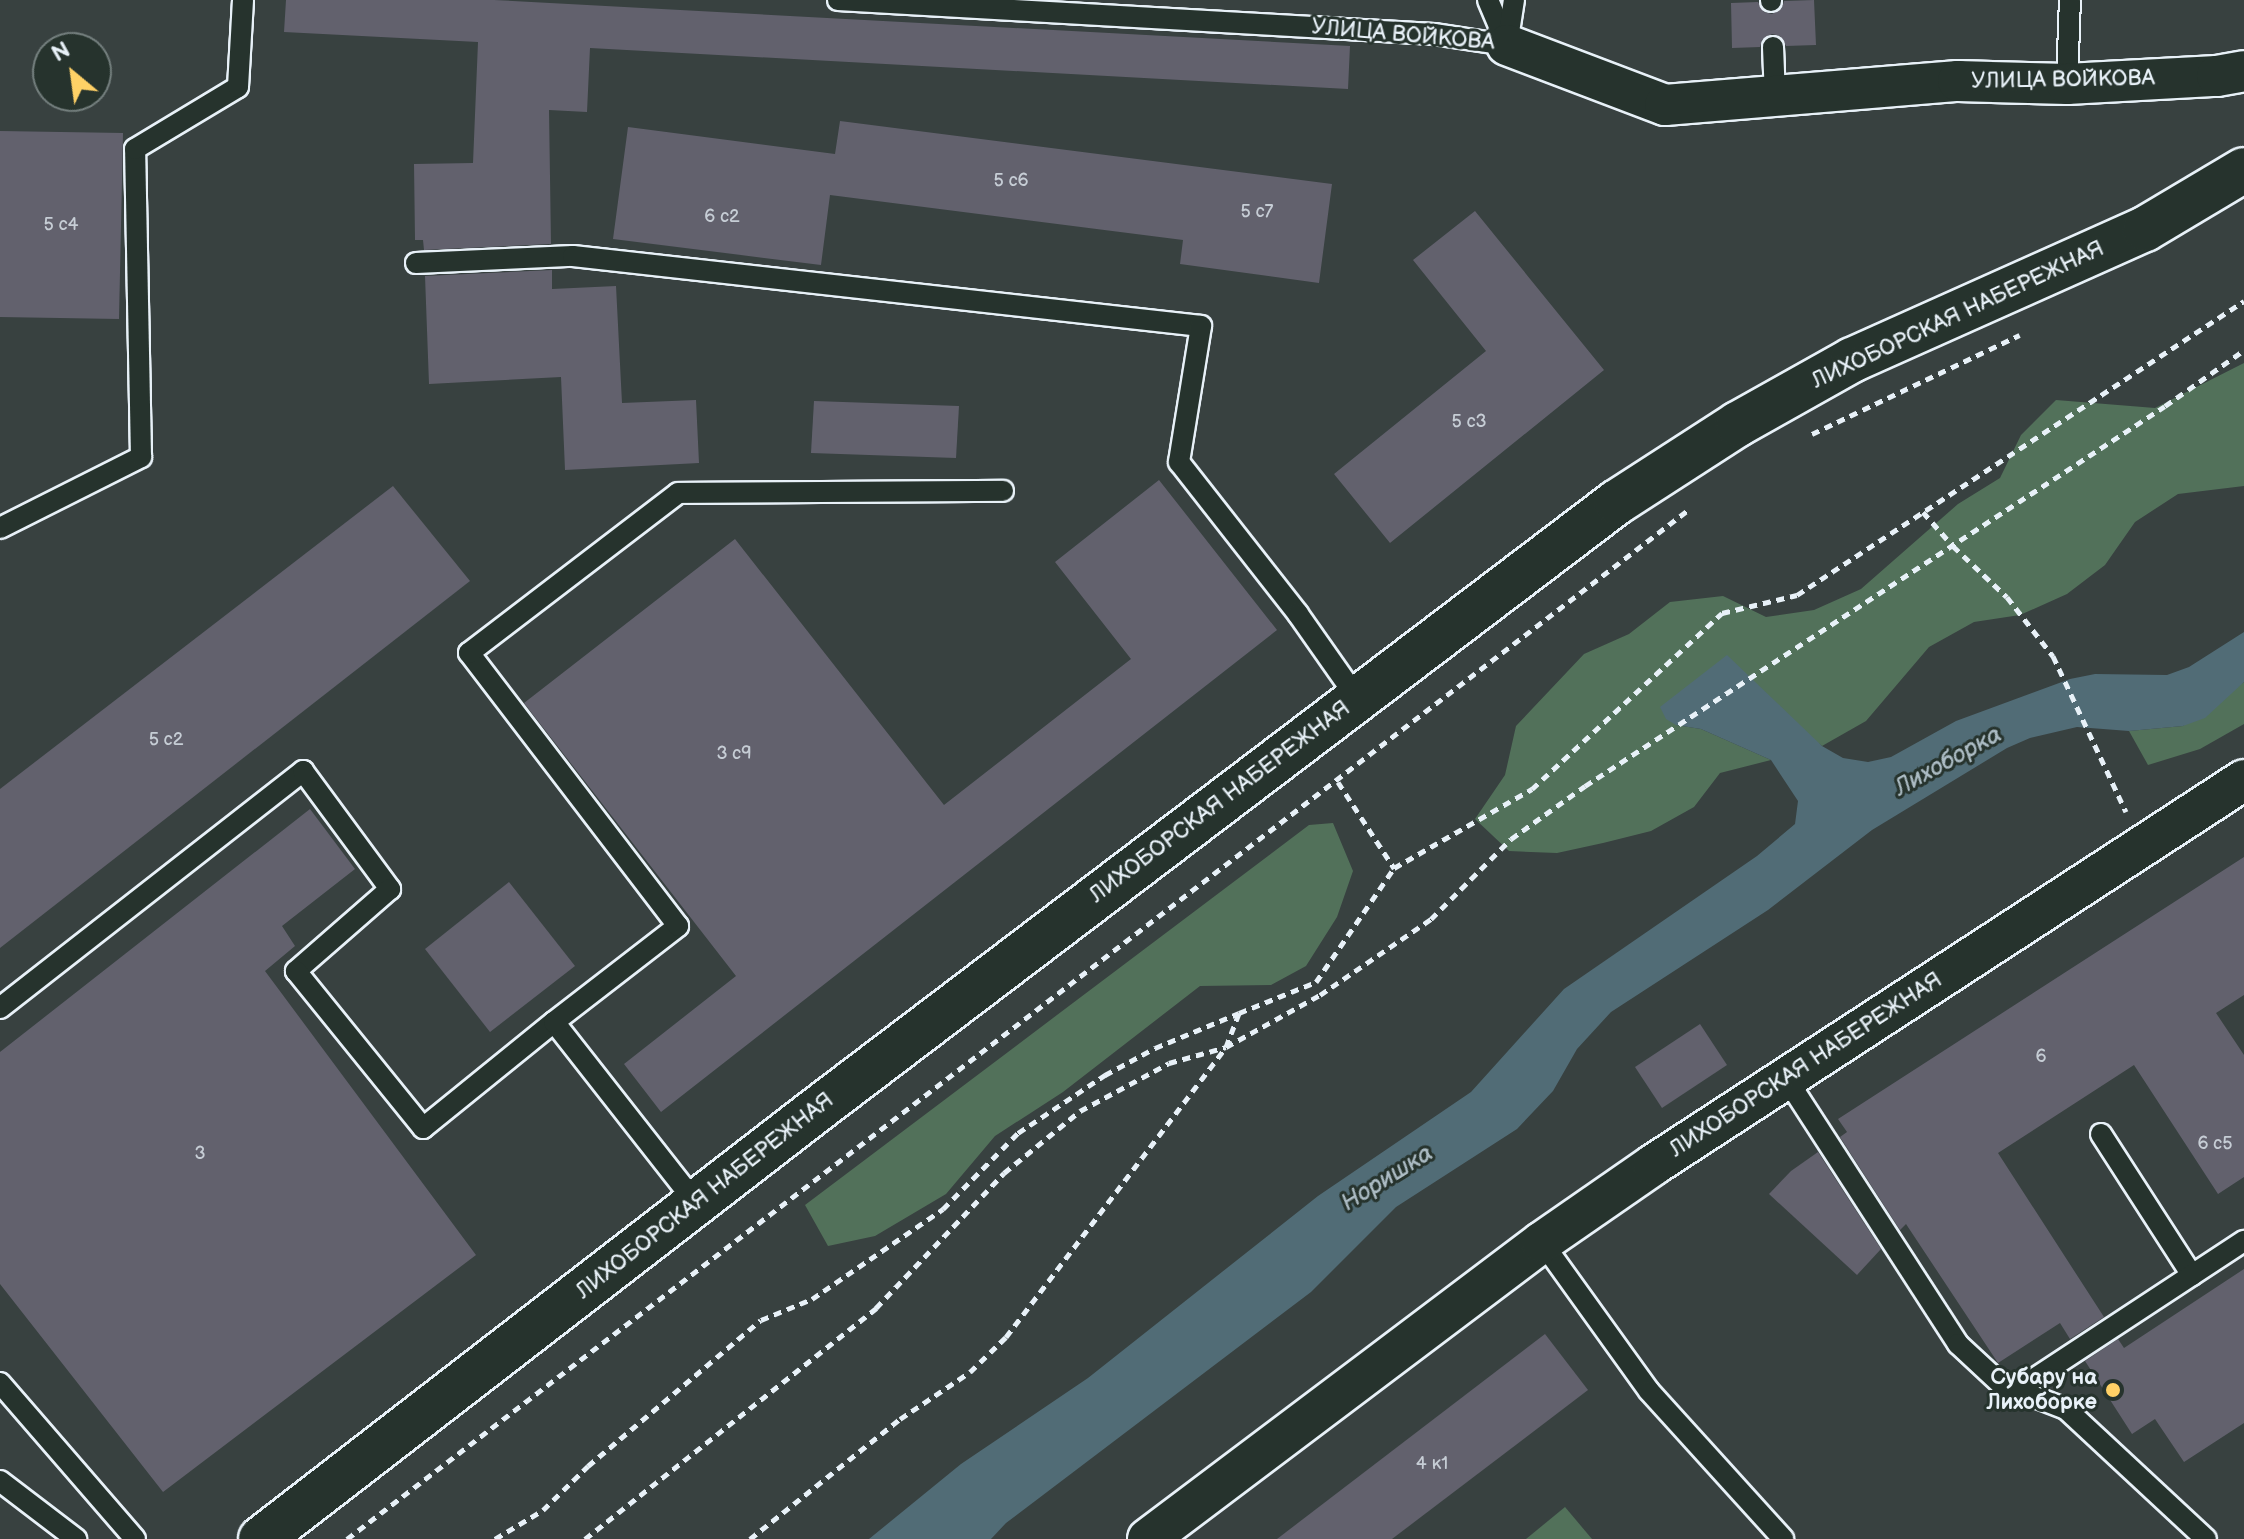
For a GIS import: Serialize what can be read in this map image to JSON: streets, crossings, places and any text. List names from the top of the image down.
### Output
{
  "streets": {
    "street": ["УЛИЦА ВОЙКОВА", "ЛИХОБОРСКАЯ НАБЕРЕЖНАЯ"]
  },
  "water": ["Лихоборка", "Норишка"],
  "places": ["Субару на Лихоборке"],
  "house_numbers": [
    "5 с6",
    "5 с7",
    "6 с2",
    "5 с4",
    "5 с3",
    "5 с2",
    "3 с9",
    "6",
    "6 с5",
    "3",
    "4 к1"
  ],
  "north": "top left"
}
